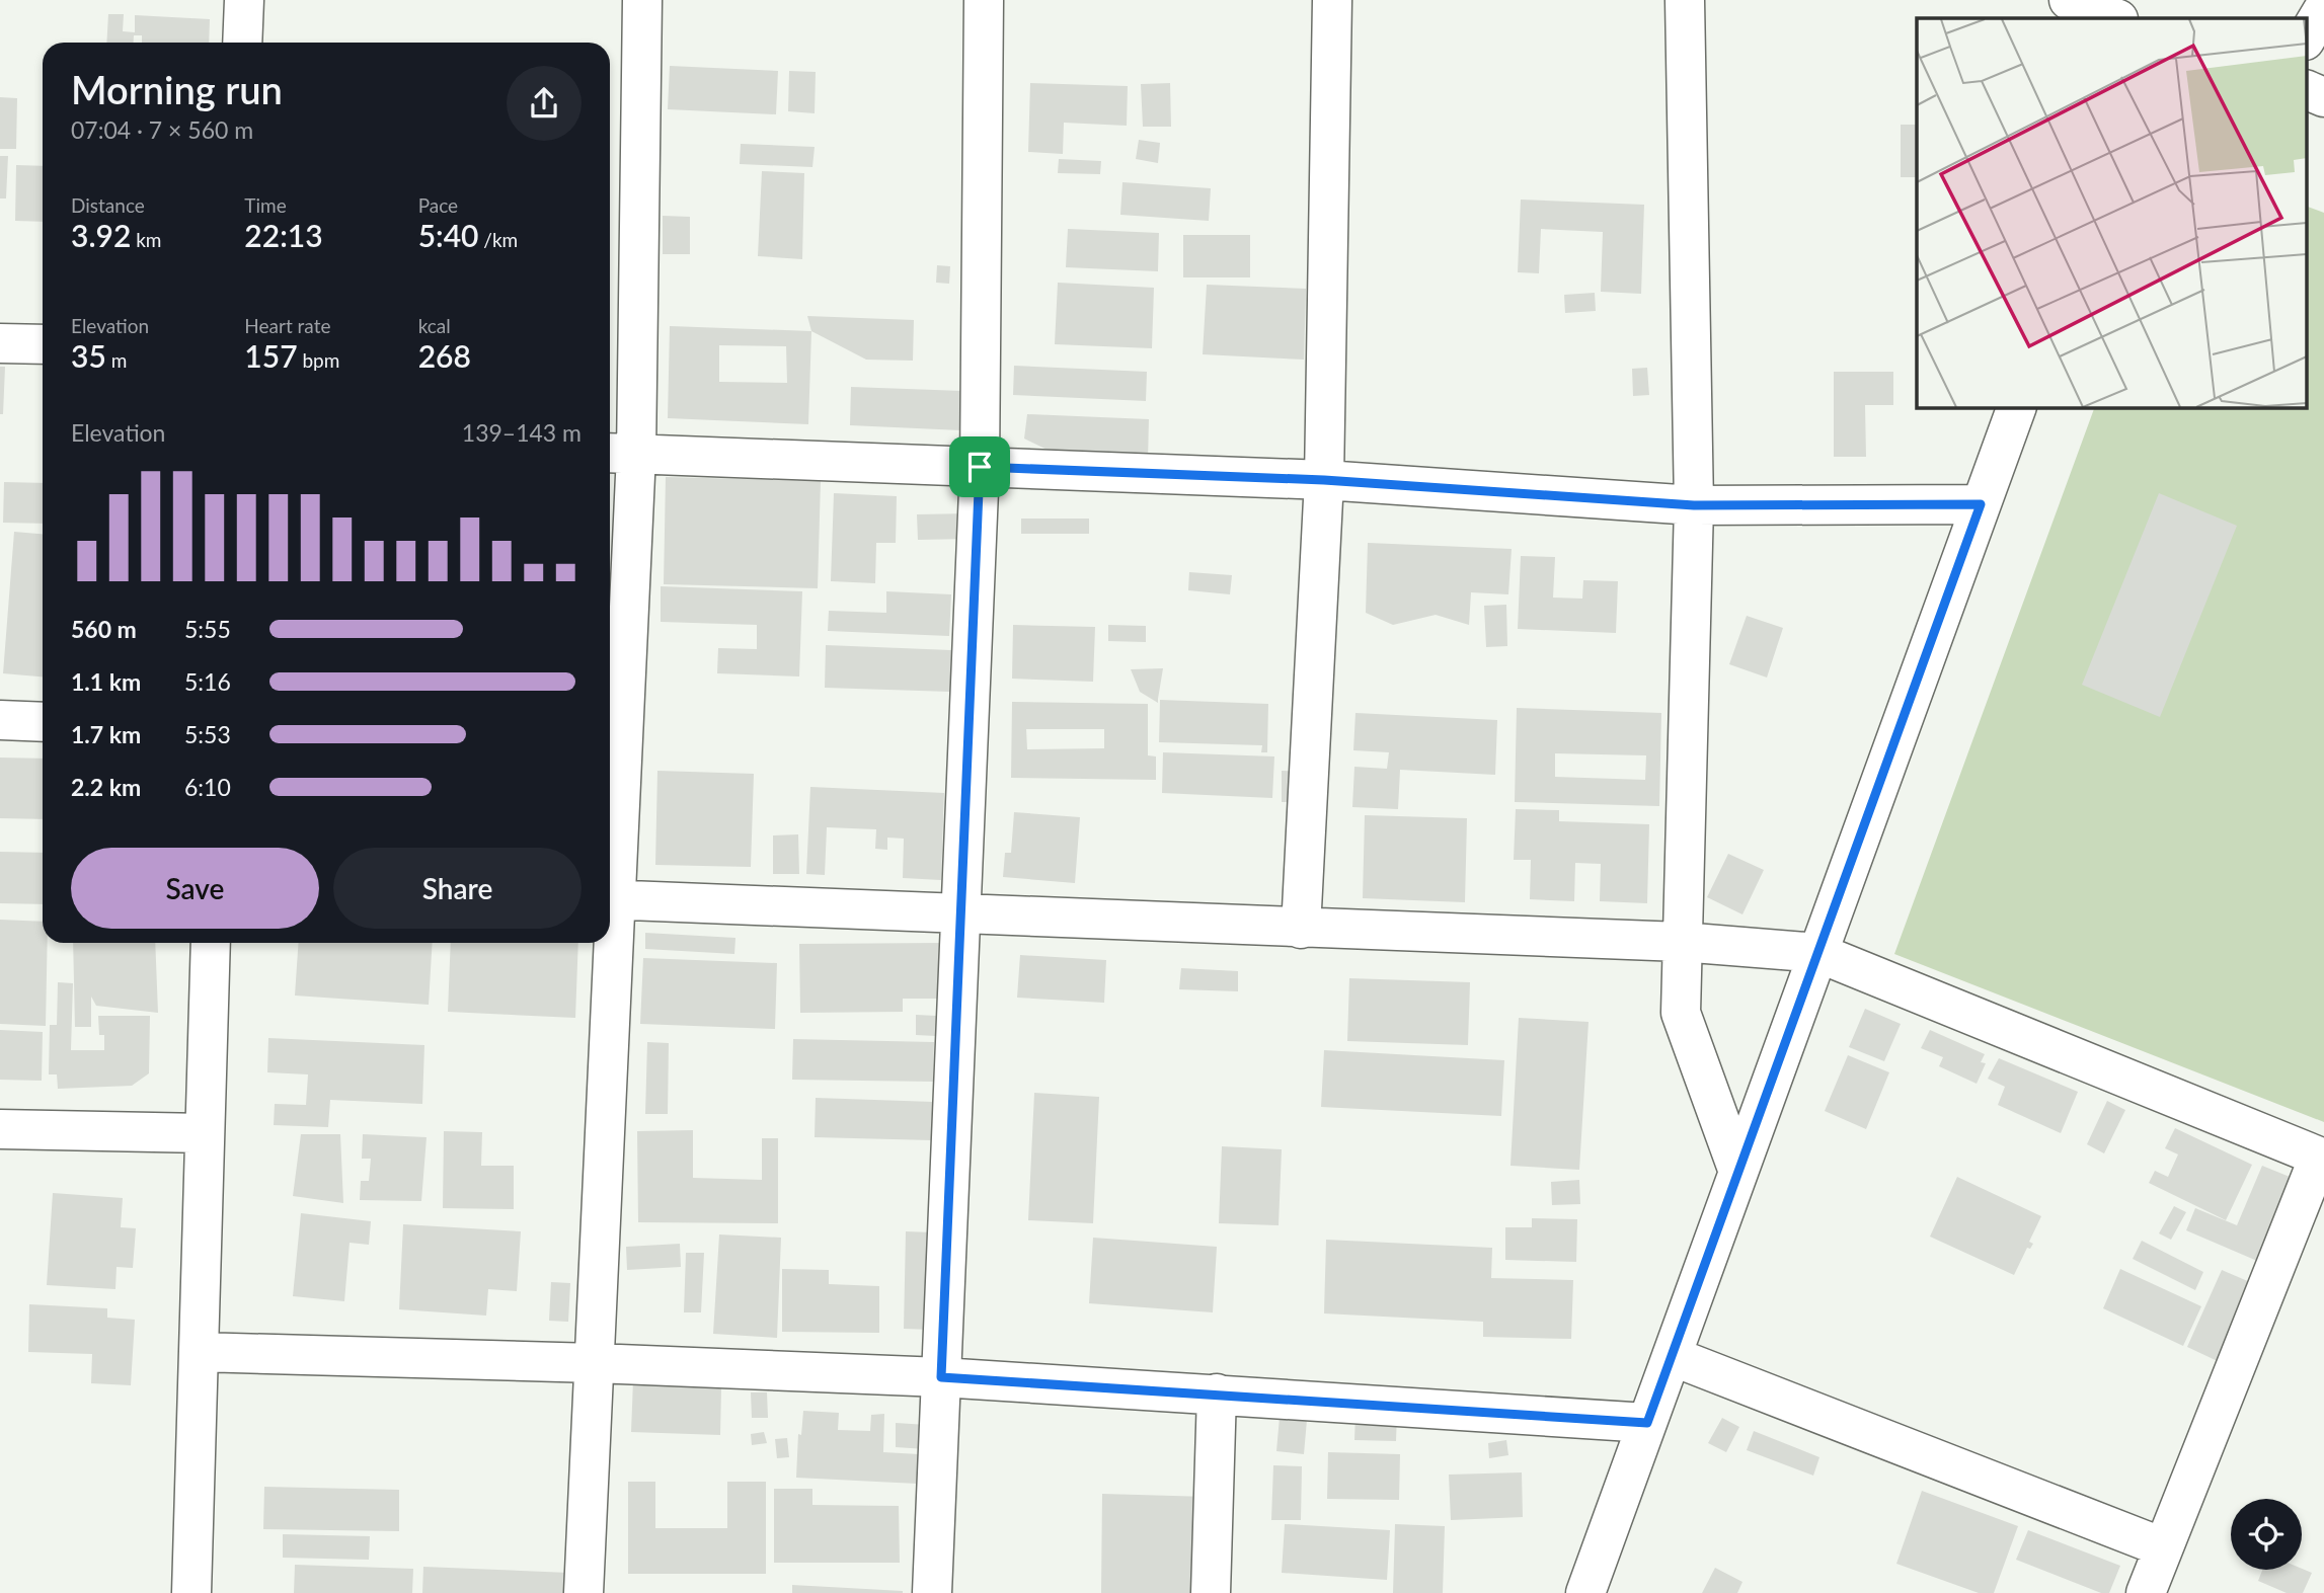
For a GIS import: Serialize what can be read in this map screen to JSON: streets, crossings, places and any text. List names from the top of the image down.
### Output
{
  "page": {
    "heading": ["Morning run", "07:04 · 7 × 560 m"],
    "stats": [
      ["Distance", "3.92 km"],
      ["Time", "22:13"],
      ["Pace", "5:40 /km"],
      ["Elevation", "35 m"],
      ["Heart rate", "157 bpm"],
      ["kcal", "268"]
    ],
    "chart": ["Elevation", "139–143 m"],
    "list": [
      {
        "name": "560 m",
        "note": "5:55"
      },
      {
        "name": "1.1 km",
        "note": "5:16"
      },
      {
        "name": "1.7 km",
        "note": "5:53"
      },
      {
        "name": "2.2 km",
        "note": "6:10"
      }
    ],
    "buttons": ["Save", "Share"]
  }
}
